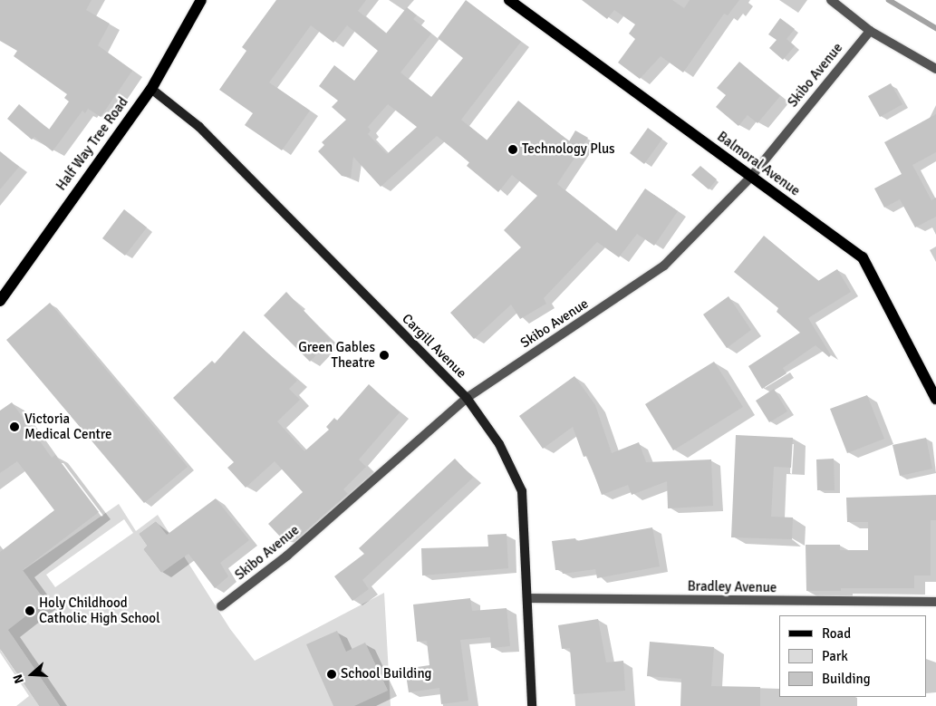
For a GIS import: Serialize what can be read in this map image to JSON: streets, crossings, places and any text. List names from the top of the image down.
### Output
{
  "streets": {
    "main road": ["Half Way Tree Road", "Balmoral Avenue", "Cargill Avenue"],
    "street": ["Skibo Avenue", "Bradley Avenue"]
  },
  "crossings": [
    ["Skibo Avenue", "Balmoral Avenue"],
    ["Skibo Avenue", "Cargill Avenue"],
    ["Half Way Tree Road", "Cargill Avenue"],
    ["Cargill Avenue", "Bradley Avenue"]
  ],
  "places": [
    "Technology Plus",
    "Green Gables Theatre",
    "Victoria Medical Centre",
    "Holy Childhood Catholic High School",
    "School Building"
  ],
  "legend": ["Road", "Park", "Building"],
  "north": "left"
}
